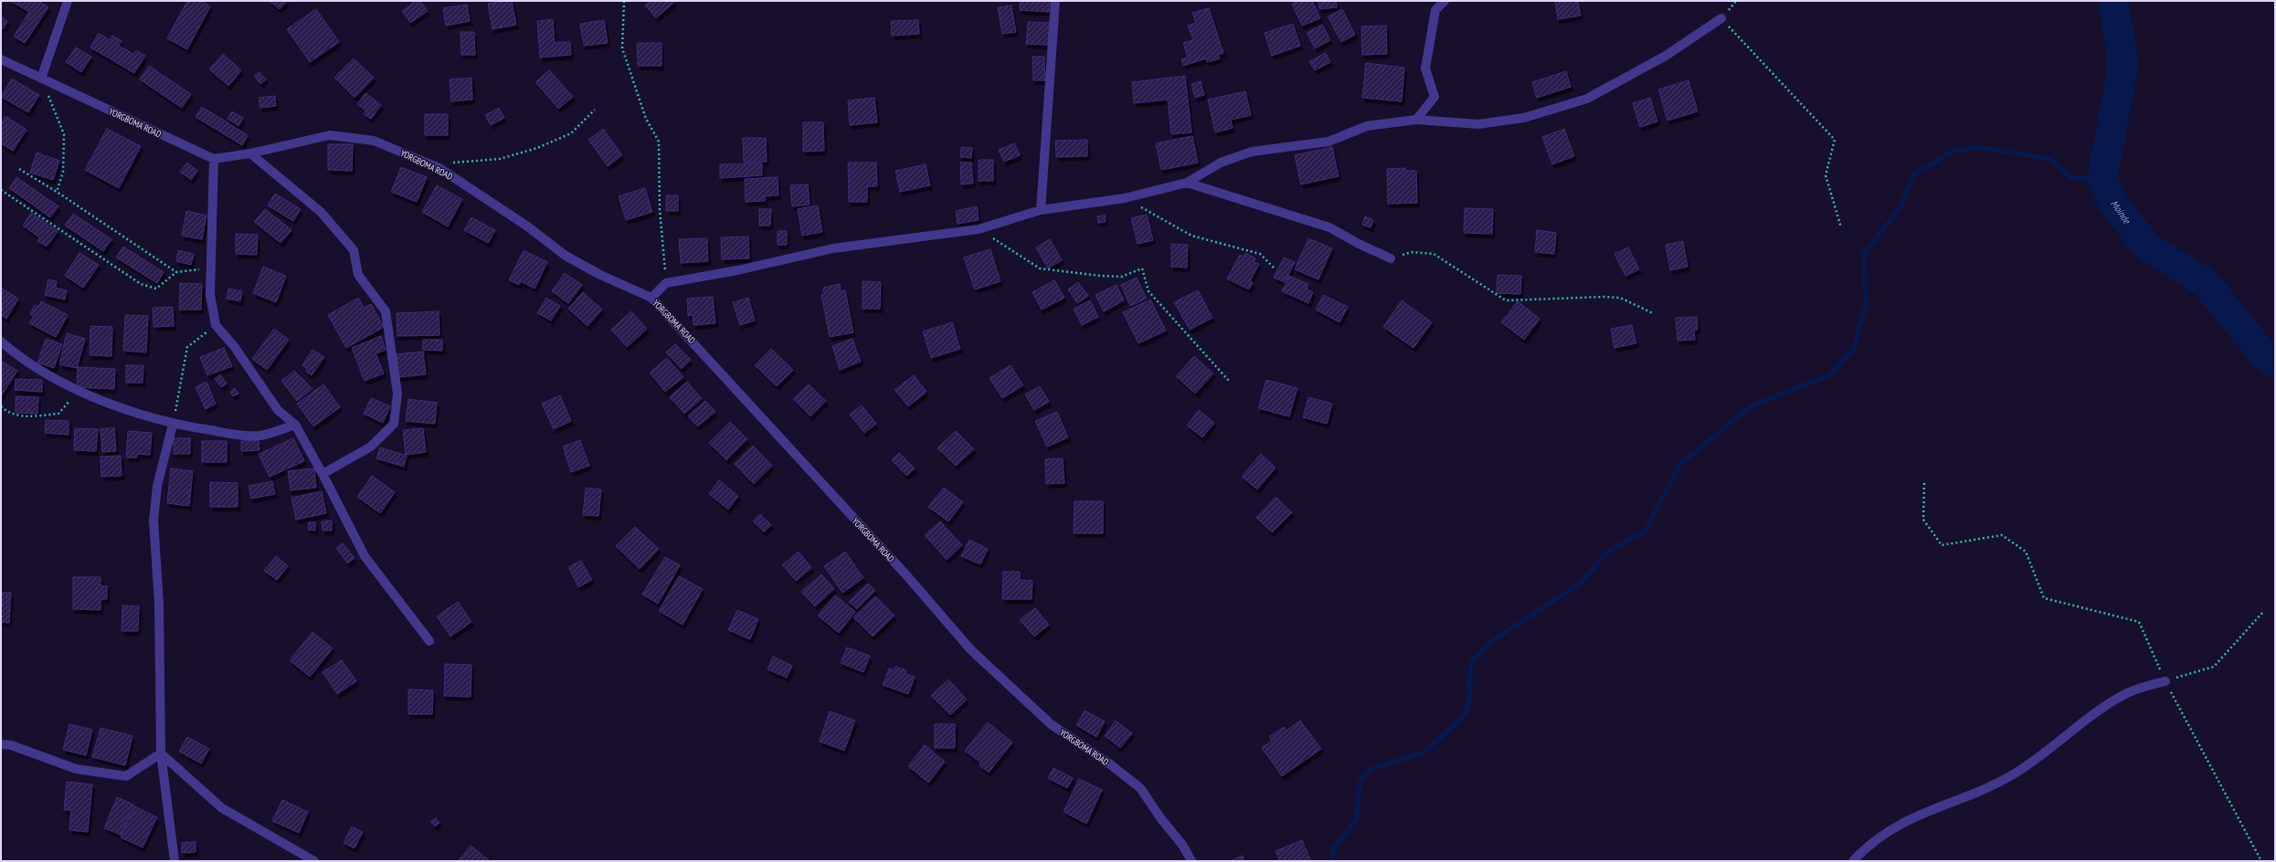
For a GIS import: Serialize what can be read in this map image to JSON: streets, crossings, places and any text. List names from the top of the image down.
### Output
{
  "streets": {
    "street": ["YORGBOMA ROAD"]
  },
  "water": ["Moinde"]
}
